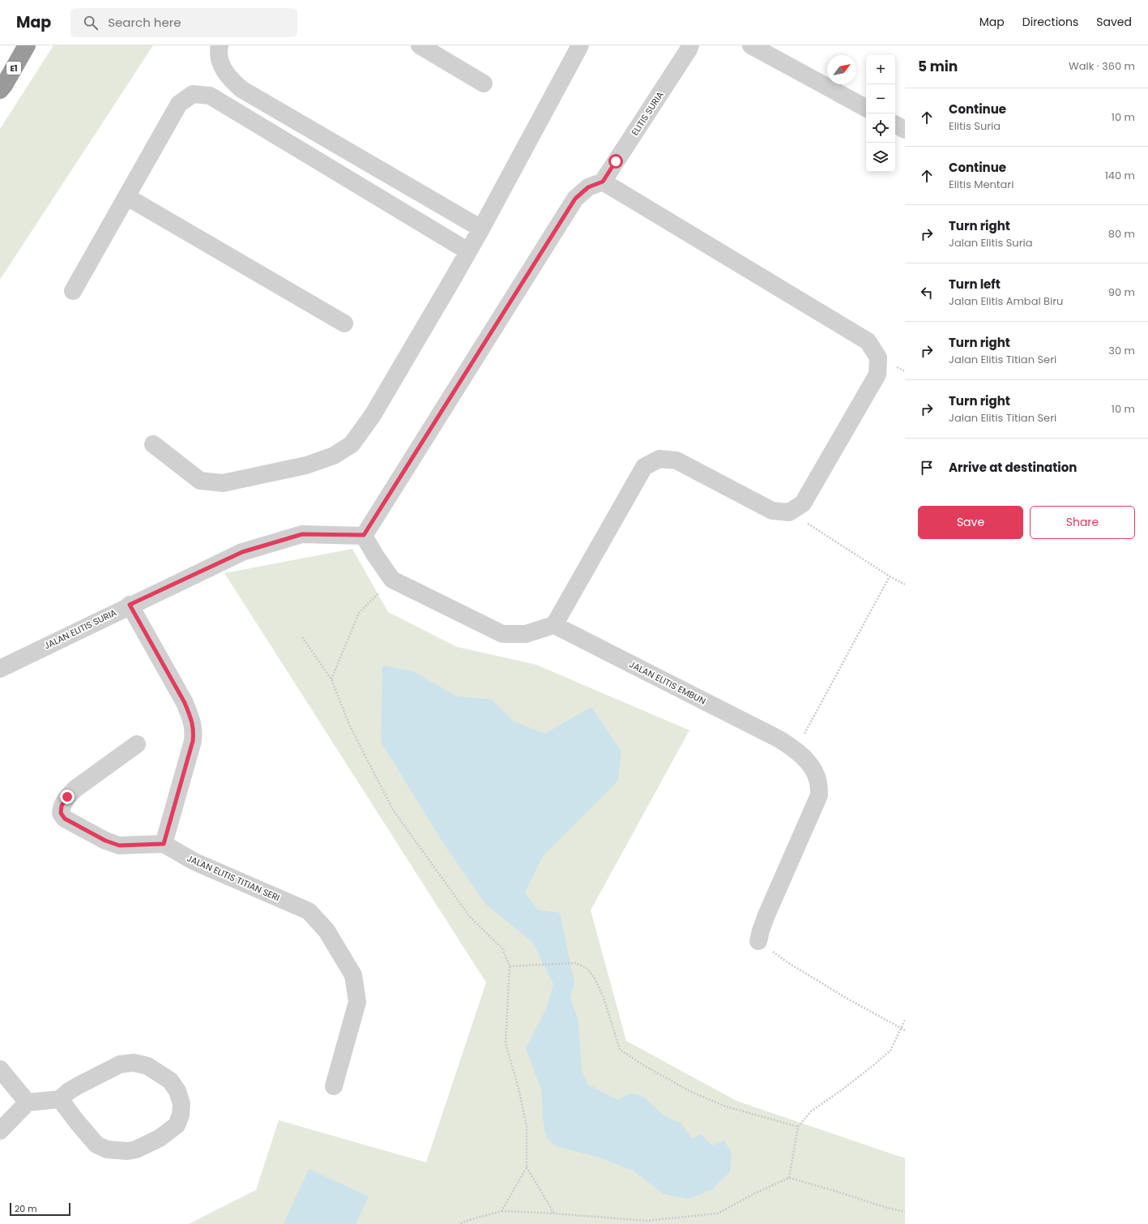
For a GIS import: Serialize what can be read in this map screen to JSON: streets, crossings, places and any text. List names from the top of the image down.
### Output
{
  "streets": {
    "highway": ["E1"],
    "street": [
      "ELITIS SURIA",
      "JALAN ELITIS SURIA",
      "JALAN ELITIS EMBUN",
      "JALAN ELITIS TITIAN SERI"
    ]
  },
  "scale_bar": "20 m",
  "north": "top right",
  "page": {
    "header": "Map",
    "search": "Search here",
    "nav": ["Map", "Directions", "Saved"],
    "heading": ["5 min", "Walk · 360 m"],
    "map_buttons": ["+", "−"],
    "list": [
      ["Continue", "Elitis Suria", "10 m"],
      ["Continue", "Elitis Mentari", "140 m"],
      ["Turn right", "Jalan Elitis Suria", "80 m"],
      ["Turn left", "Jalan Elitis Ambal Biru", "90 m"],
      ["Turn right", "Jalan Elitis Titian Seri", "30 m"],
      ["Turn right", "Jalan Elitis Titian Seri", "10 m"],
      "Arrive at destination"
    ],
    "buttons": ["Save", "Share"],
    "scale": "20 m"
  }
}
